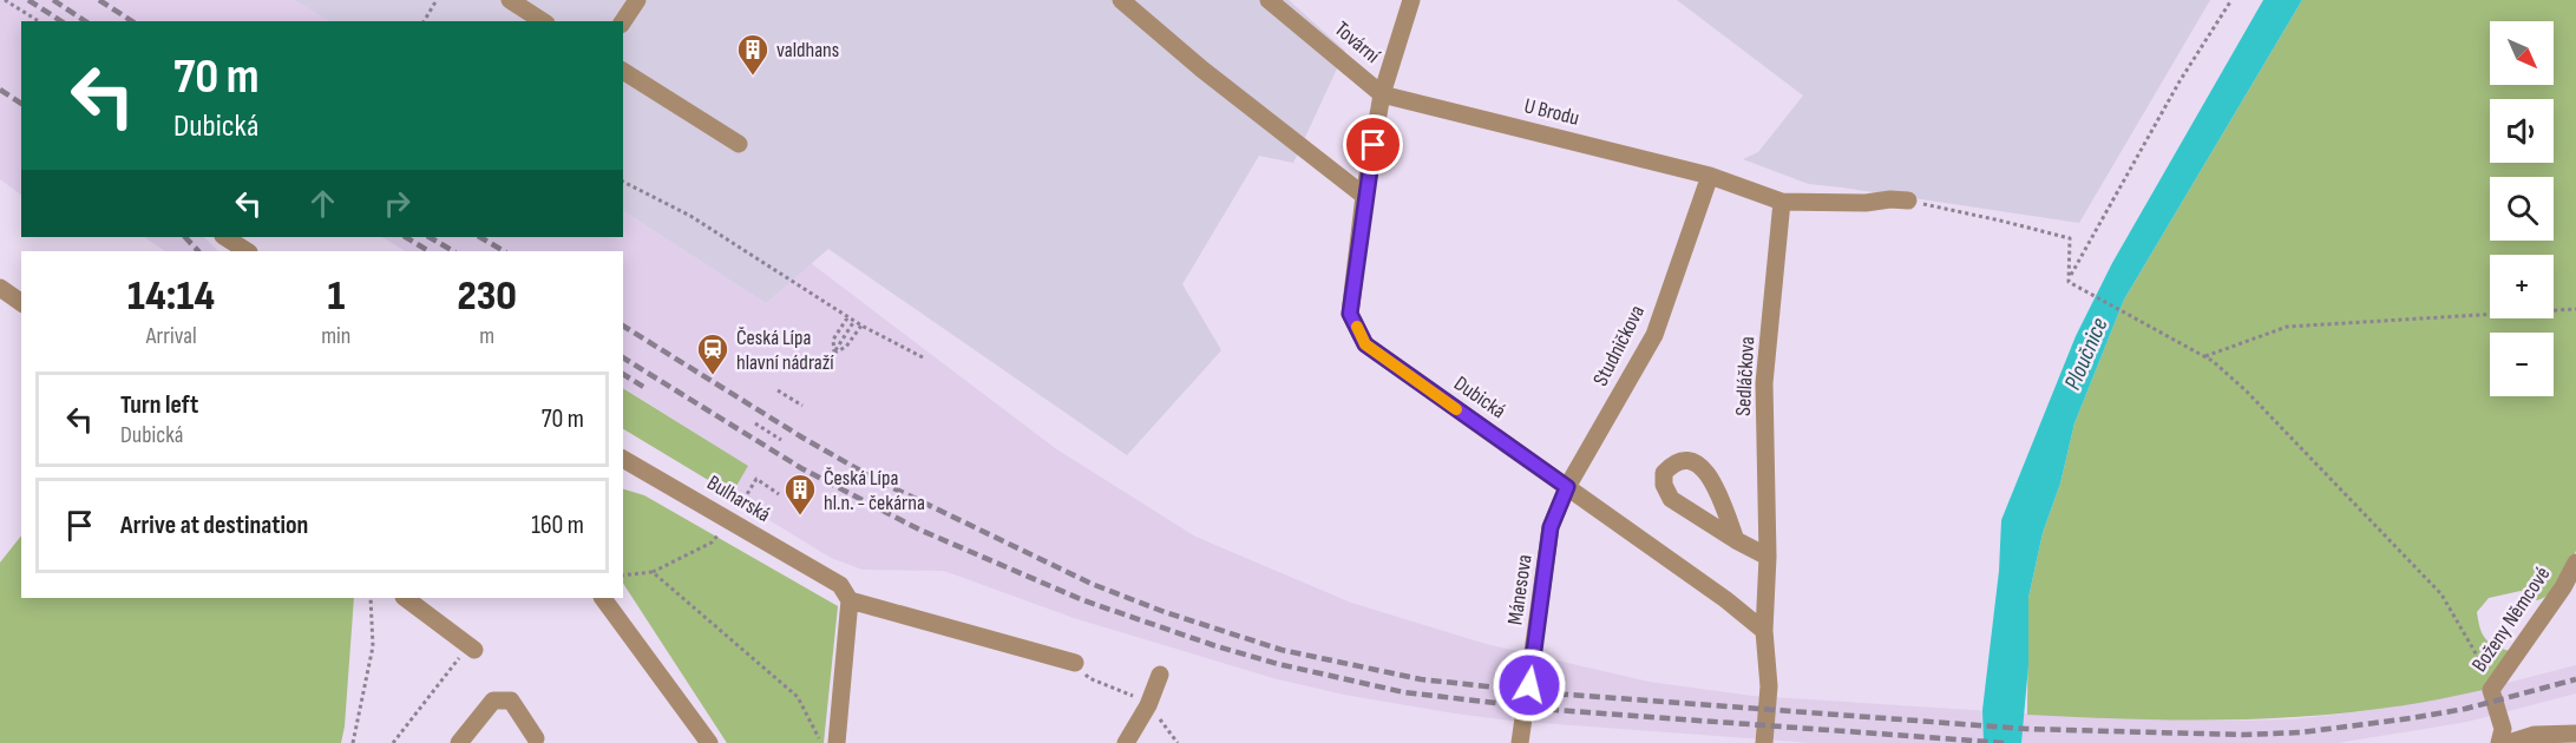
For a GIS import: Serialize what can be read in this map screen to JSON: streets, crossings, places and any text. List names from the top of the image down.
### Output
{
  "streets": {
    "street": [
      "Tovární",
      "U Brodu",
      "Studničkova",
      "Sedláčkova",
      "Dubická",
      "Bulharská",
      "Mánesova",
      "Boženy Němcové"
    ]
  },
  "crossings": [
    ["Tovární", "U Brodu"],
    ["Tovární", "Dubická"],
    ["U Brodu", "Studničkova"],
    ["U Brodu", "Dubická"],
    ["Studničkova", "Dubická"],
    ["Studničkova", "Mánesova"],
    ["Sedláčkova", "Dubická"],
    ["Dubická", "Mánesova"]
  ],
  "water": ["Ploučnice"],
  "places": {
    "building": ["valdhans", "Česká Lípa hl.n. - čekárna"],
    "station": ["Česká Lípa hlavní nádraží"]
  },
  "north": "bottom right",
  "page": {
    "map_buttons": ["+", "−"],
    "turn": ["70 m", "Dubická"],
    "eta": [
      "14:14",
      "Arrival",
      "1",
      "min",
      "230",
      "m"
    ],
    "list": [
      {
        "name": "Turn left",
        "note": "Dubická",
        "value": "70 m"
      },
      {
        "name": "Arrive at destination",
        "value": "160 m"
      }
    ]
  }
}
